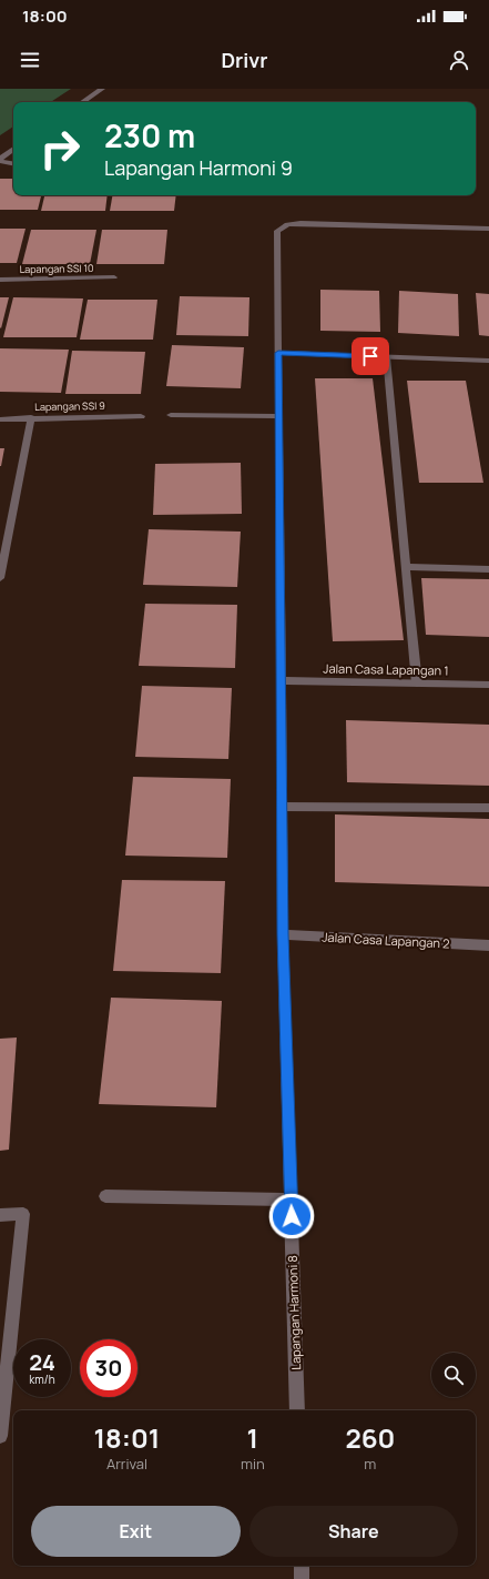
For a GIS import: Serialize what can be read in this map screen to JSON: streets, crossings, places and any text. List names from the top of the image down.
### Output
{
  "streets": {
    "street": [
      "Lapangan SSI 10",
      "Lapangan SSI 9",
      "Jalan Casa Lapangan 1",
      "Jalan Casa Lapangan 2",
      "Lapangan Harmoni 8"
    ]
  },
  "crossings": [
    ["Jalan Casa Lapangan 1", "Lapangan Harmoni 8"],
    ["Jalan Casa Lapangan 2", "Lapangan Harmoni 8"]
  ],
  "page": {
    "status": "18:00",
    "header": "Drivr",
    "turn": ["230 m", "Lapangan Harmoni 9"],
    "speed": "24 km/h",
    "limit": "30",
    "eta": [
      "18:01",
      "Arrival",
      "1",
      "min",
      "260",
      "m"
    ],
    "buttons": ["Exit", "Share"]
  }
}
